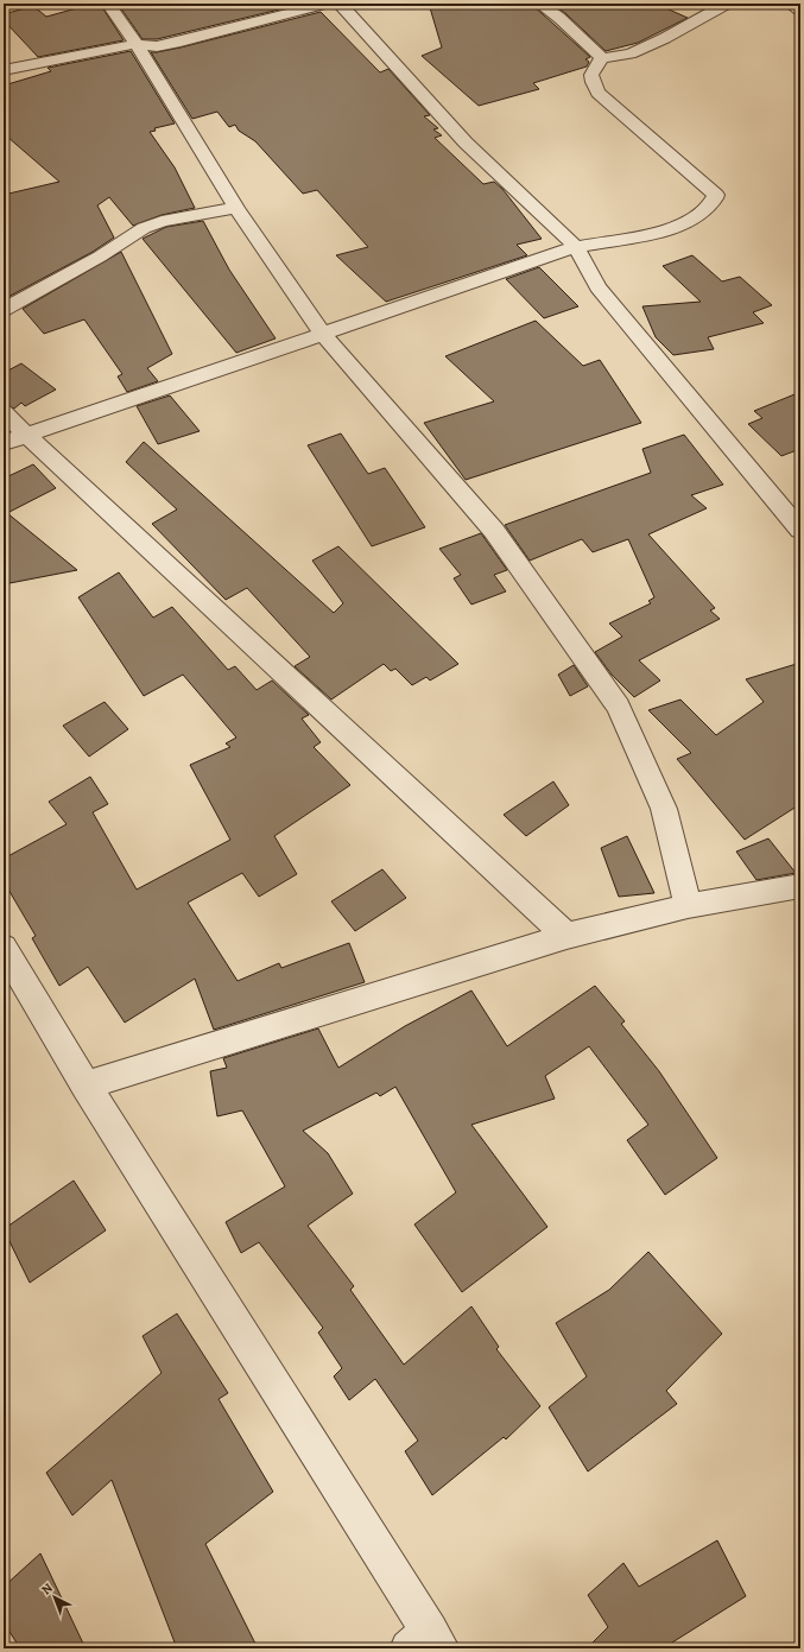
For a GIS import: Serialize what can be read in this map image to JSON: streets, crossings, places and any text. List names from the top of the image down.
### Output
{
  "north": "top left"
}
